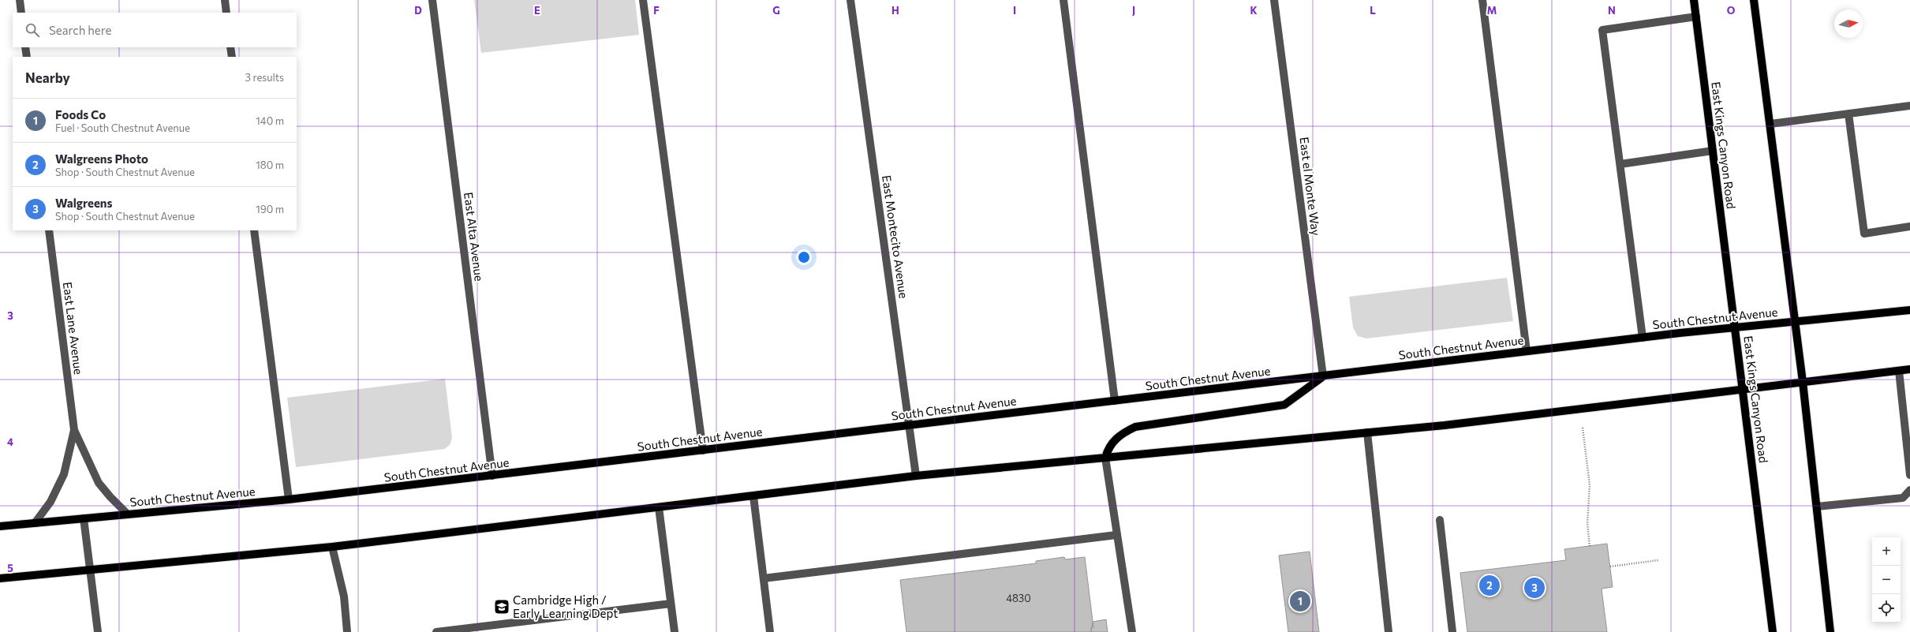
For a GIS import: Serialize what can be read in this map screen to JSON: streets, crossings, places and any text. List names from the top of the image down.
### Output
{
  "streets": {
    "main road": ["East Kings Canyon Road", "South Chestnut Avenue"],
    "street": [
      "East el Monte Way",
      "East Alta Avenue",
      "East Montecito Avenue",
      "East Lane Avenue"
    ]
  },
  "crossings": [
    ["East Kings Canyon Road", "South Chestnut Avenue"],
    ["East el Monte Way", "South Chestnut Avenue"],
    ["East Alta Avenue", "South Chestnut Avenue"],
    ["East Montecito Avenue", "South Chestnut Avenue"],
    ["South Chestnut Avenue", "East Lane Avenue"]
  ],
  "places": {
    "school or university": ["Cambridge High / Early Learning Dept"]
  },
  "house_numbers": ["4830"],
  "north": "right",
  "page": {
    "search": "Search here",
    "heading": ["Nearby", "3 results"],
    "list": [
      {
        "mark": "1",
        "name": "Foods Co",
        "note": "Fuel · South Chestnut Avenue",
        "value": "140 m"
      },
      {
        "mark": "2",
        "name": "Walgreens Photo",
        "note": "Shop · South Chestnut Avenue",
        "value": "180 m"
      },
      {
        "mark": "3",
        "name": "Walgreens",
        "note": "Shop · South Chestnut Avenue",
        "value": "190 m"
      }
    ],
    "map_buttons": ["+", "−"],
    "pins": ["2", "3", "1"]
  },
  "grid": {
    "columns": [
      "D",
      "E",
      "F",
      "G",
      "H",
      "I",
      "J",
      "K",
      "L",
      "M",
      "N",
      "O"
    ],
    "rows": ["3", "4", "5"]
  }
}
